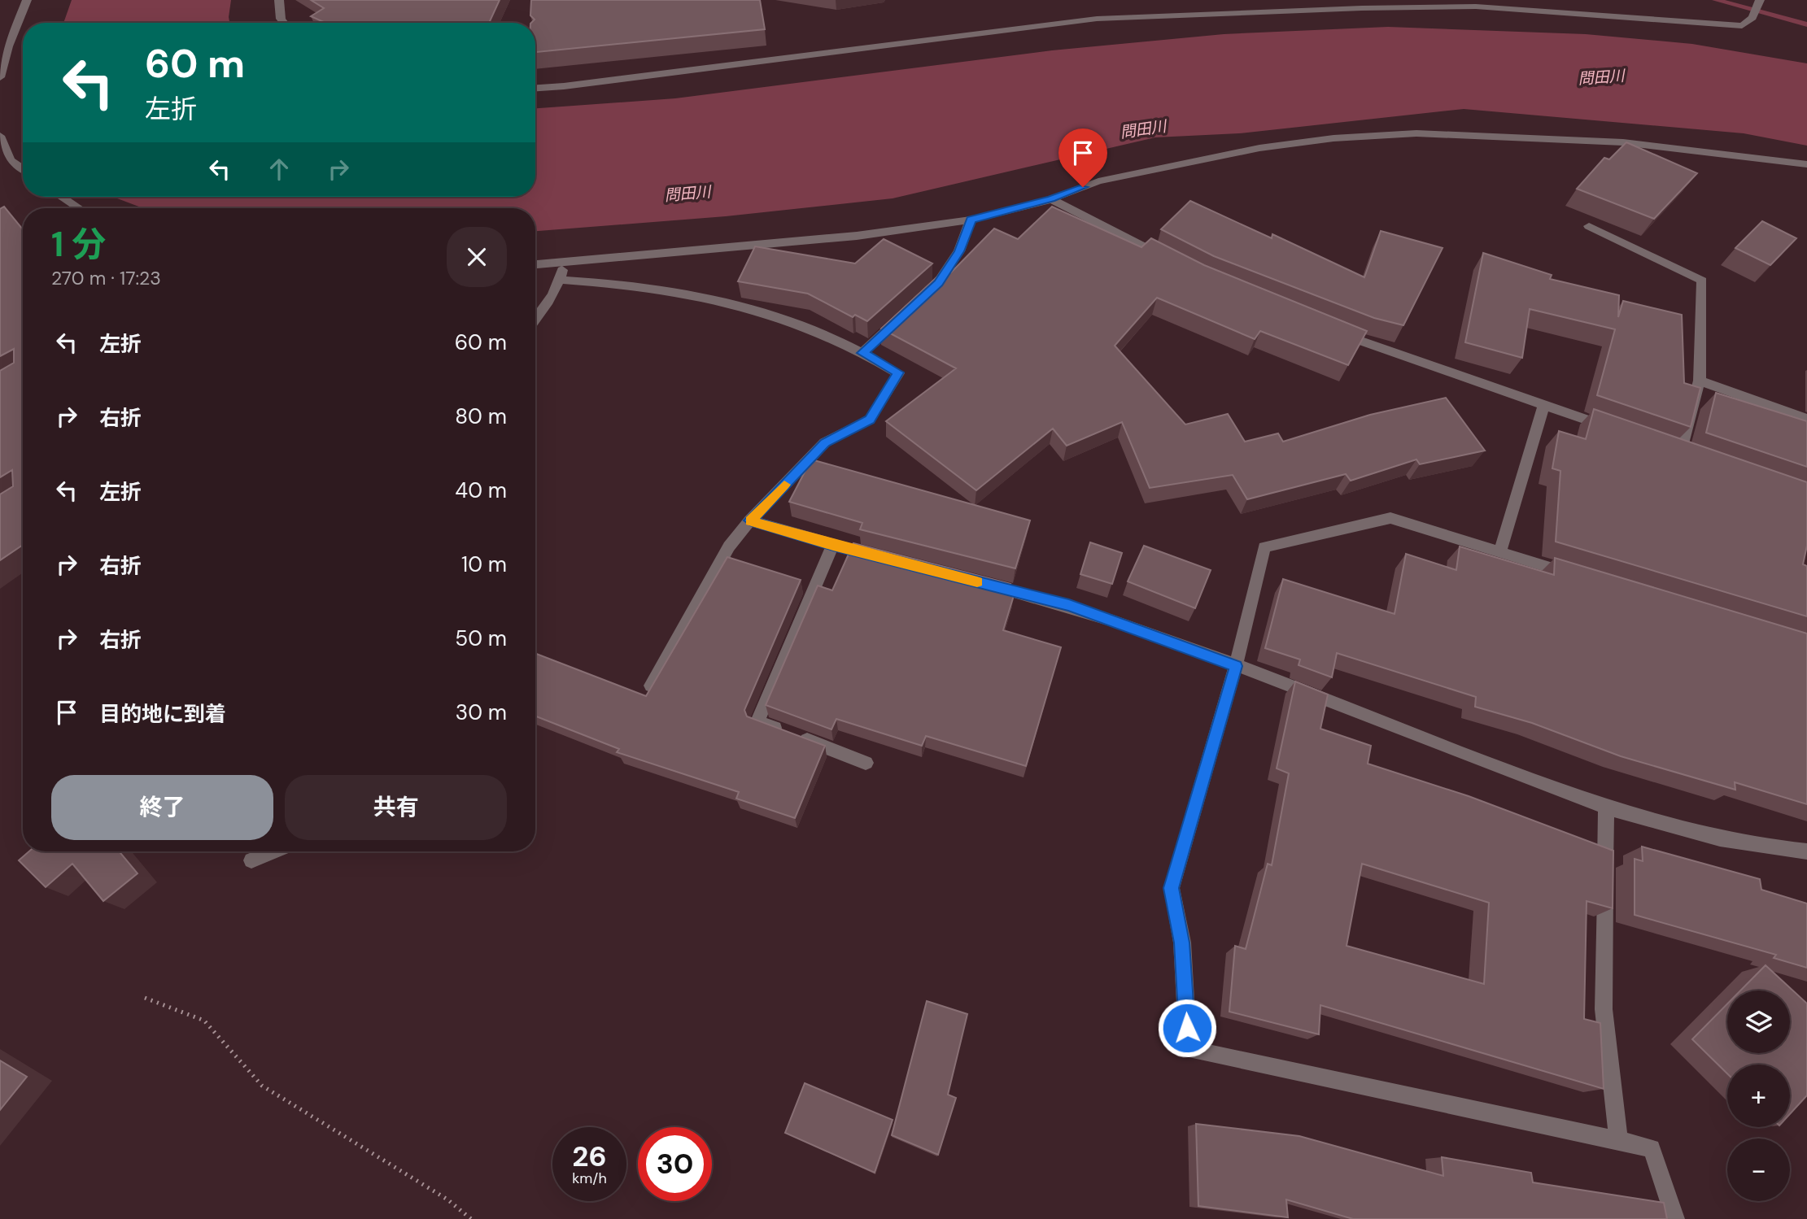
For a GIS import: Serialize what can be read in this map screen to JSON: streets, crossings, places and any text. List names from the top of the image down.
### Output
{
  "water": ["問田川"],
  "page": {
    "turn": ["60 m", "左折"],
    "heading": ["1 分", "270 m · 17:23"],
    "list": [
      {
        "name": "左折",
        "value": "60 m"
      },
      {
        "name": "右折",
        "value": "80 m"
      },
      {
        "name": "左折",
        "value": "40 m"
      },
      {
        "name": "右折",
        "value": "10 m"
      },
      {
        "name": "右折",
        "value": "50 m"
      },
      {
        "name": "目的地に到着",
        "value": "30 m"
      }
    ],
    "buttons": ["終了", "共有"],
    "map_buttons": ["+", "−"],
    "speed": "26 km/h",
    "limit": "30"
  }
}
